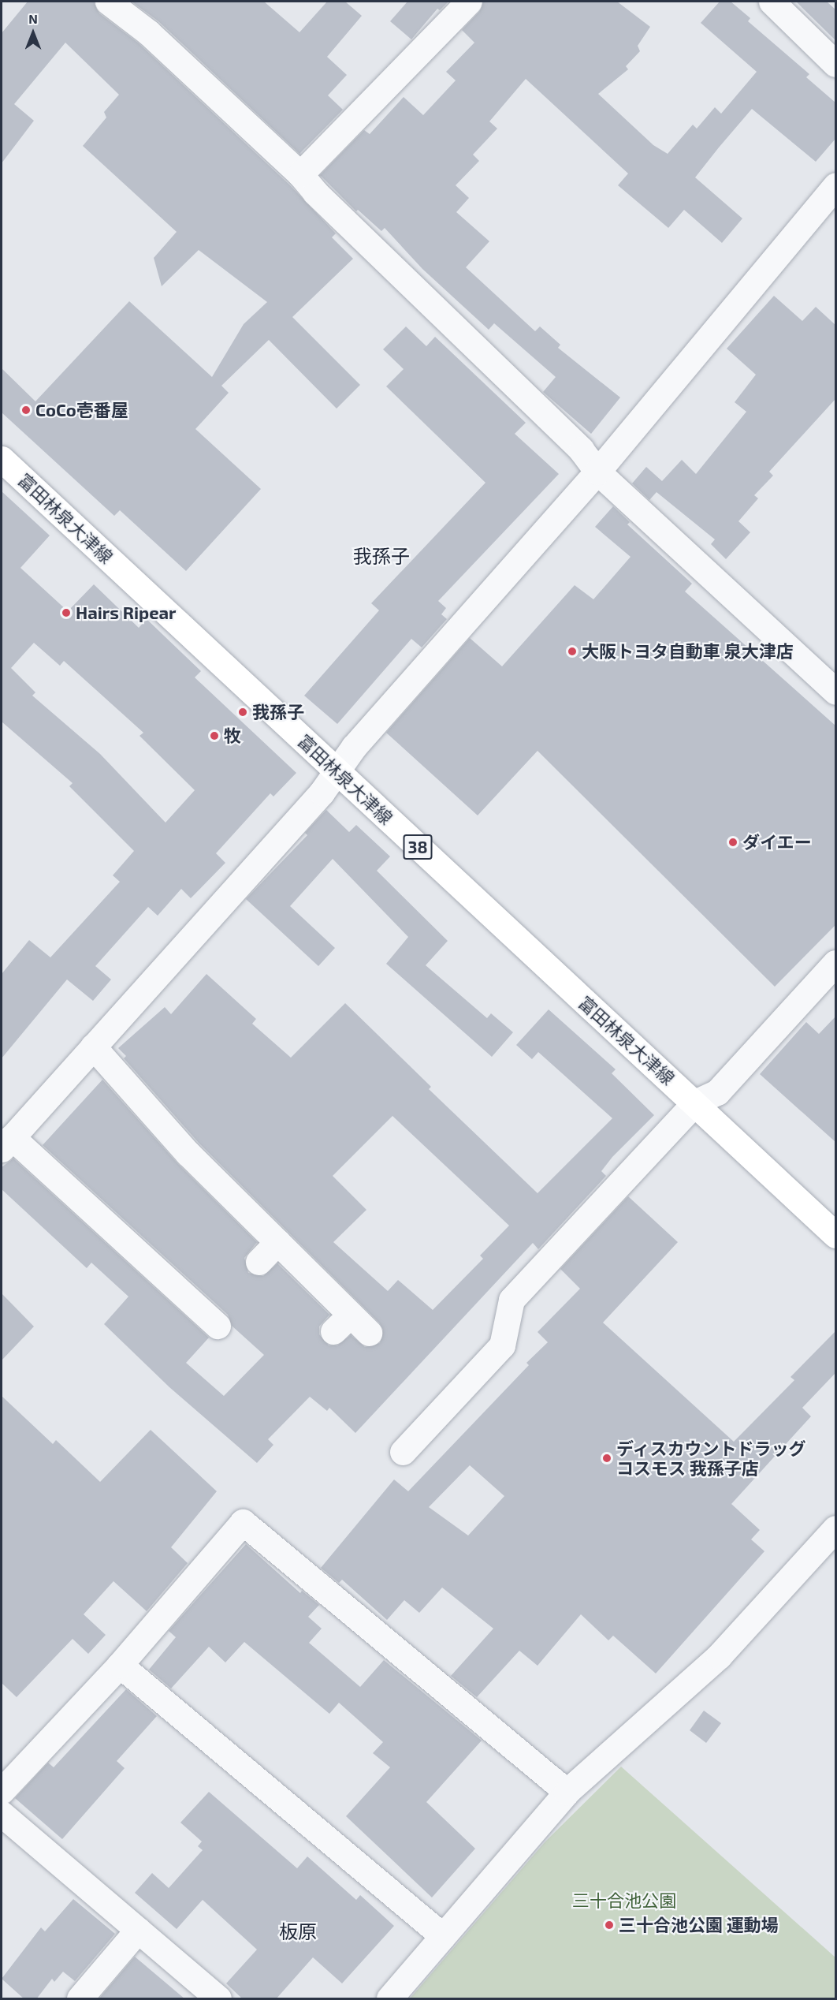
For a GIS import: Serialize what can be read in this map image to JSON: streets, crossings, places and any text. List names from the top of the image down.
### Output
{
  "streets": {
    "main road": ["富田林泉大津線", "38"]
  },
  "districts": ["我孫子", "板原"],
  "parks": ["三十合池公園"],
  "places": [
    "CoCo壱番屋",
    "Hairs Ripear",
    "大阪トヨタ自動車 泉大津店",
    "我孫子",
    "牧",
    "ダイエー",
    "ディスカウントドラッグ コスモス 我孫子店",
    "三十合池公園 運動場"
  ],
  "north": "top"
}
